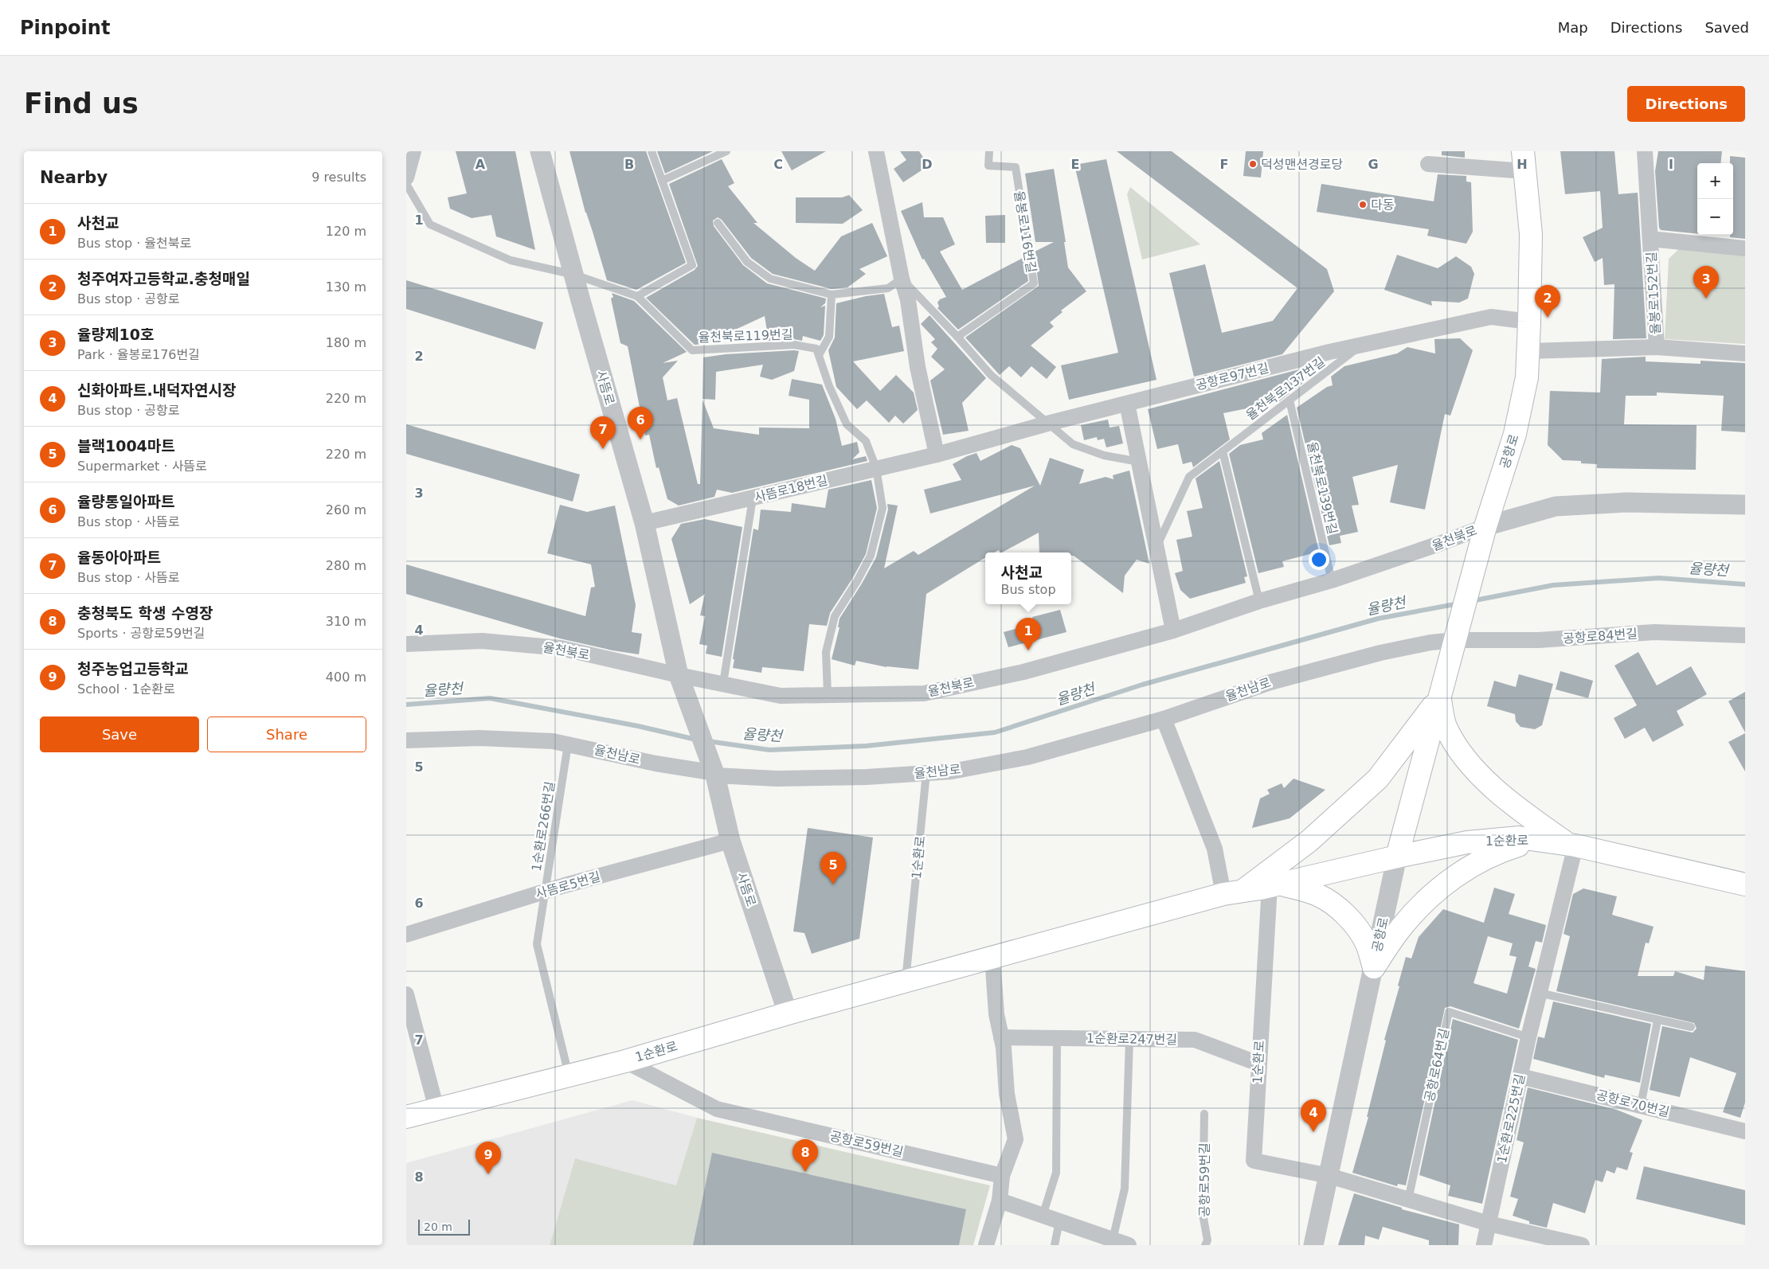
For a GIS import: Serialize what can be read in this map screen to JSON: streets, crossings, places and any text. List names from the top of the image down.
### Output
{
  "streets": {
    "main road": ["공항로", "1순환로"],
    "street": [
      "율봉로152번길",
      "공항로97번길",
      "사뜸로",
      "사뜸로18번길",
      "율천북로",
      "공항로84번길",
      "율천남로",
      "사뜸로5번길",
      "1순환로247번길",
      "공항로70번길",
      "1순환로225번길",
      "공항로59번길"
    ],
    "lane": [
      "율봉로116번길",
      "율천북로119번길",
      "율천북로137번길",
      "율천북로139번길",
      "1순환로266번길",
      "공항로64번길"
    ]
  },
  "crossings": [
    ["공항로97번길", "율천북로137번길"],
    ["공항로97번길", "공항로"],
    ["공항로97번길", "사뜸로18번길"],
    ["사뜸로", "사뜸로18번길"],
    ["사뜸로", "율천북로"],
    ["사뜸로", "율천남로"],
    ["사뜸로", "1순환로"],
    ["사뜸로", "사뜸로5번길"],
    ["율천북로137번길", "율천북로139번길"],
    ["공항로", "율천북로"],
    ["공항로", "공항로84번길"],
    ["공항로", "율천남로"],
    ["공항로", "1순환로"],
    ["율천북로139번길", "율천북로"],
    ["공항로84번길", "율천남로"],
    ["율천남로", "1순환로266번길"],
    ["1순환로266번길", "1순환로"],
    ["1순환로266번길", "사뜸로5번길"],
    ["1순환로", "1순환로247번길"],
    ["1순환로", "1순환로225번길"],
    ["1순환로", "공항로59번길"],
    ["공항로64번길", "1순환로225번길"],
    ["공항로70번길", "1순환로225번길"]
  ],
  "water": ["율량천"],
  "places": ["덕성맨션경로당", "다동"],
  "scale_bar": "20 m",
  "page": {
    "header": "Pinpoint",
    "nav": ["Map", "Directions", "Saved"],
    "buttons": [
      "Directions",
      ["Save", "Share"]
    ],
    "title": "Find us",
    "heading": ["Nearby", "9 results"],
    "map_buttons": ["+", "−"],
    "list": [
      {
        "mark": "1",
        "name": "사천교",
        "note": "Bus stop · 율천북로",
        "value": "120 m"
      },
      {
        "mark": "2",
        "name": "청주여자고등학교.충청매일",
        "note": "Bus stop · 공항로",
        "value": "130 m"
      },
      {
        "mark": "3",
        "name": "율량제10호",
        "note": "Park · 율봉로176번길",
        "value": "180 m"
      },
      {
        "mark": "4",
        "name": "신화아파트.내덕자연시장",
        "note": "Bus stop · 공항로",
        "value": "220 m"
      },
      {
        "mark": "5",
        "name": "블랙1004마트",
        "note": "Supermarket · 사뜸로",
        "value": "220 m"
      },
      {
        "mark": "6",
        "name": "율량통일아파트",
        "note": "Bus stop · 사뜸로",
        "value": "260 m"
      },
      {
        "mark": "7",
        "name": "율동아아파트",
        "note": "Bus stop · 사뜸로",
        "value": "280 m"
      },
      {
        "mark": "8",
        "name": "충청북도 학생 수영장",
        "note": "Sports · 공항로59번길",
        "value": "310 m"
      },
      {
        "mark": "9",
        "name": "청주농업고등학교",
        "note": "School · 1순환로",
        "value": "400 m"
      }
    ],
    "pins": [
      "3",
      "2",
      "6",
      "7",
      "1",
      "5",
      "4",
      "8",
      "9"
    ],
    "popup": ["사천교", "Bus stop"],
    "scale": "20 m"
  },
  "grid": {
    "columns": [
      "A",
      "B",
      "C",
      "D",
      "E",
      "F",
      "G",
      "H",
      "I"
    ],
    "rows": [
      "1",
      "2",
      "3",
      "4",
      "5",
      "6",
      "7",
      "8"
    ]
  }
}
